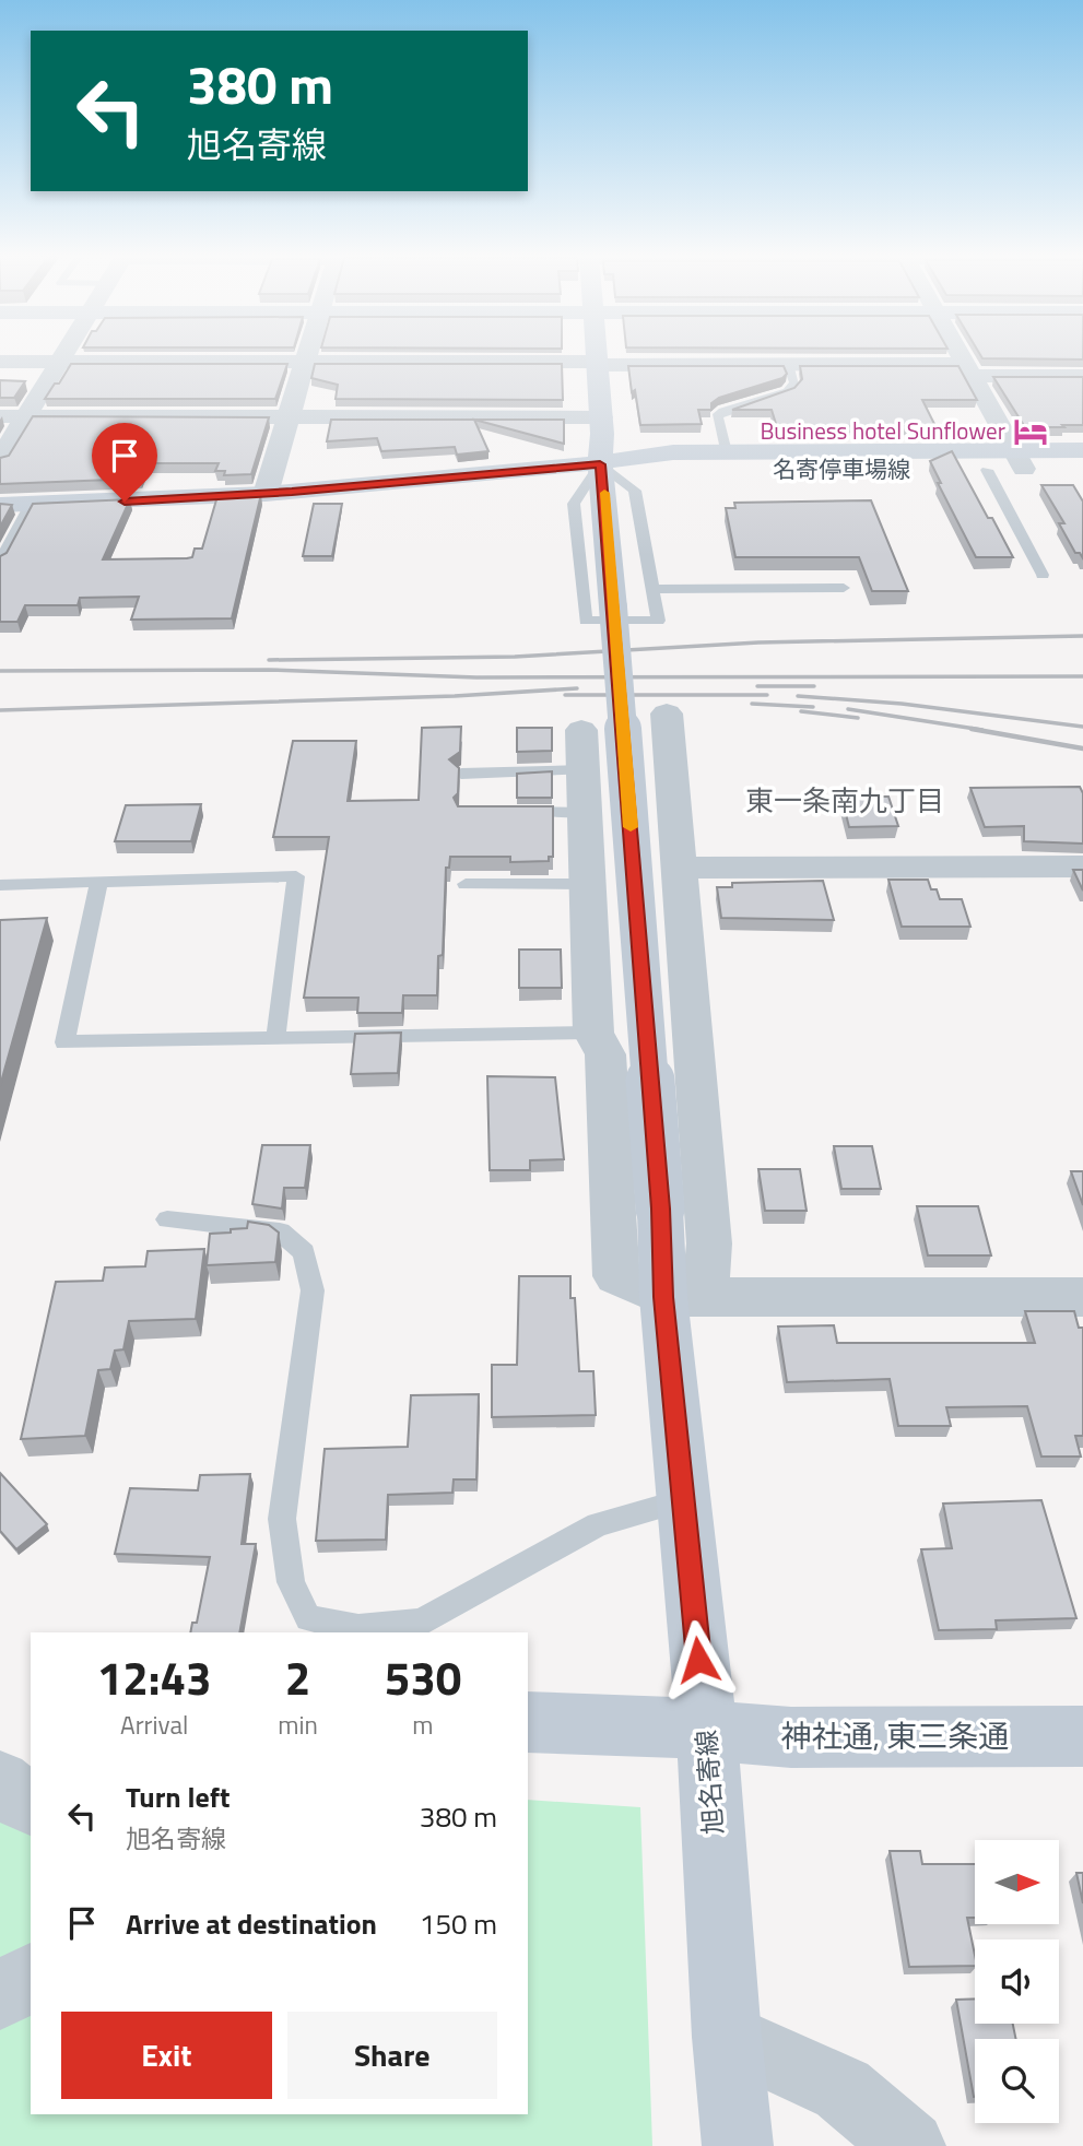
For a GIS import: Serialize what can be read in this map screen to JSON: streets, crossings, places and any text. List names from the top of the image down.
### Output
{
  "streets": {
    "main road": ["名寄停車場線", "神社通, 東三条通", "旭名寄線"]
  },
  "crossings": [
    ["名寄停車場線", "旭名寄線"],
    ["神社通, 東三条通", "旭名寄線"]
  ],
  "districts": ["東一条南九丁目"],
  "places": {
    "hotel": ["Business hotel Sunflower"]
  },
  "north": "right",
  "page": {
    "turn": ["380 m", "旭名寄線"],
    "eta": [
      "12:43",
      "Arrival",
      "2",
      "min",
      "530",
      "m"
    ],
    "list": [
      {
        "name": "Turn left",
        "note": "旭名寄線",
        "value": "380 m"
      },
      {
        "name": "Arrive at destination",
        "value": "150 m"
      }
    ],
    "buttons": ["Exit", "Share"]
  }
}
